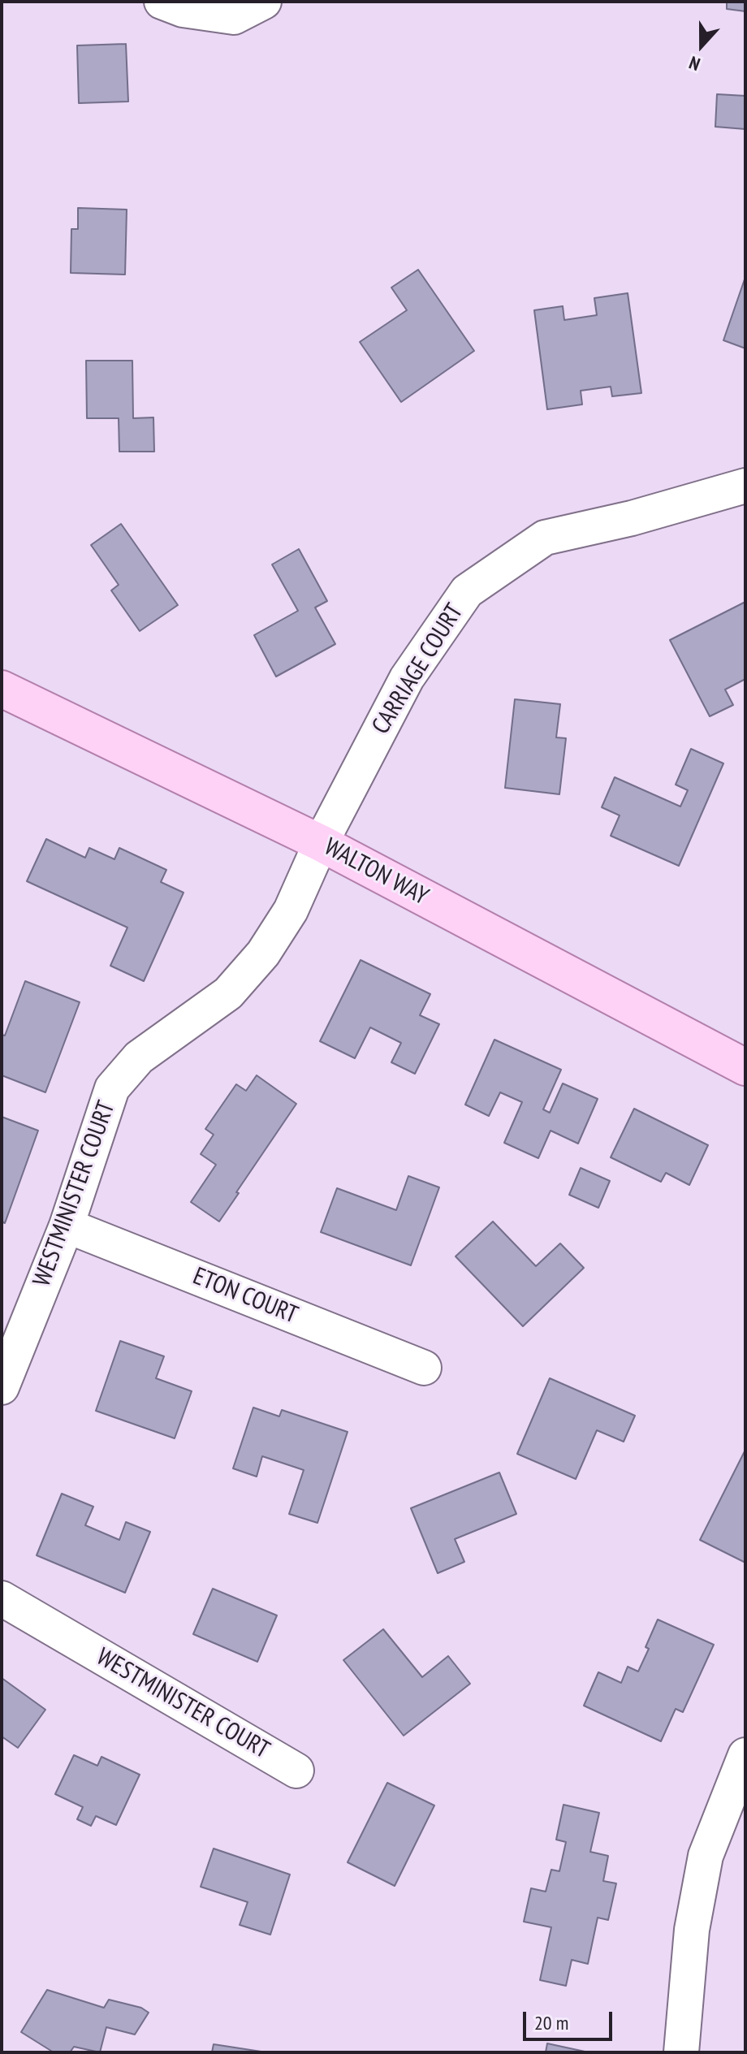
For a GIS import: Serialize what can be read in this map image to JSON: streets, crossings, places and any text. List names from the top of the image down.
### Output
{
  "streets": {
    "main road": ["WALTON WAY"],
    "street": ["CARRIAGE COURT", "WESTMINISTER COURT", "ETON COURT"]
  },
  "crossings": [
    ["CARRIAGE COURT", "WALTON WAY"],
    ["CARRIAGE COURT", "WESTMINISTER COURT"],
    ["WALTON WAY", "WESTMINISTER COURT"],
    ["WESTMINISTER COURT", "ETON COURT"]
  ],
  "scale_bar": "20 m",
  "north": "bottom"
}
